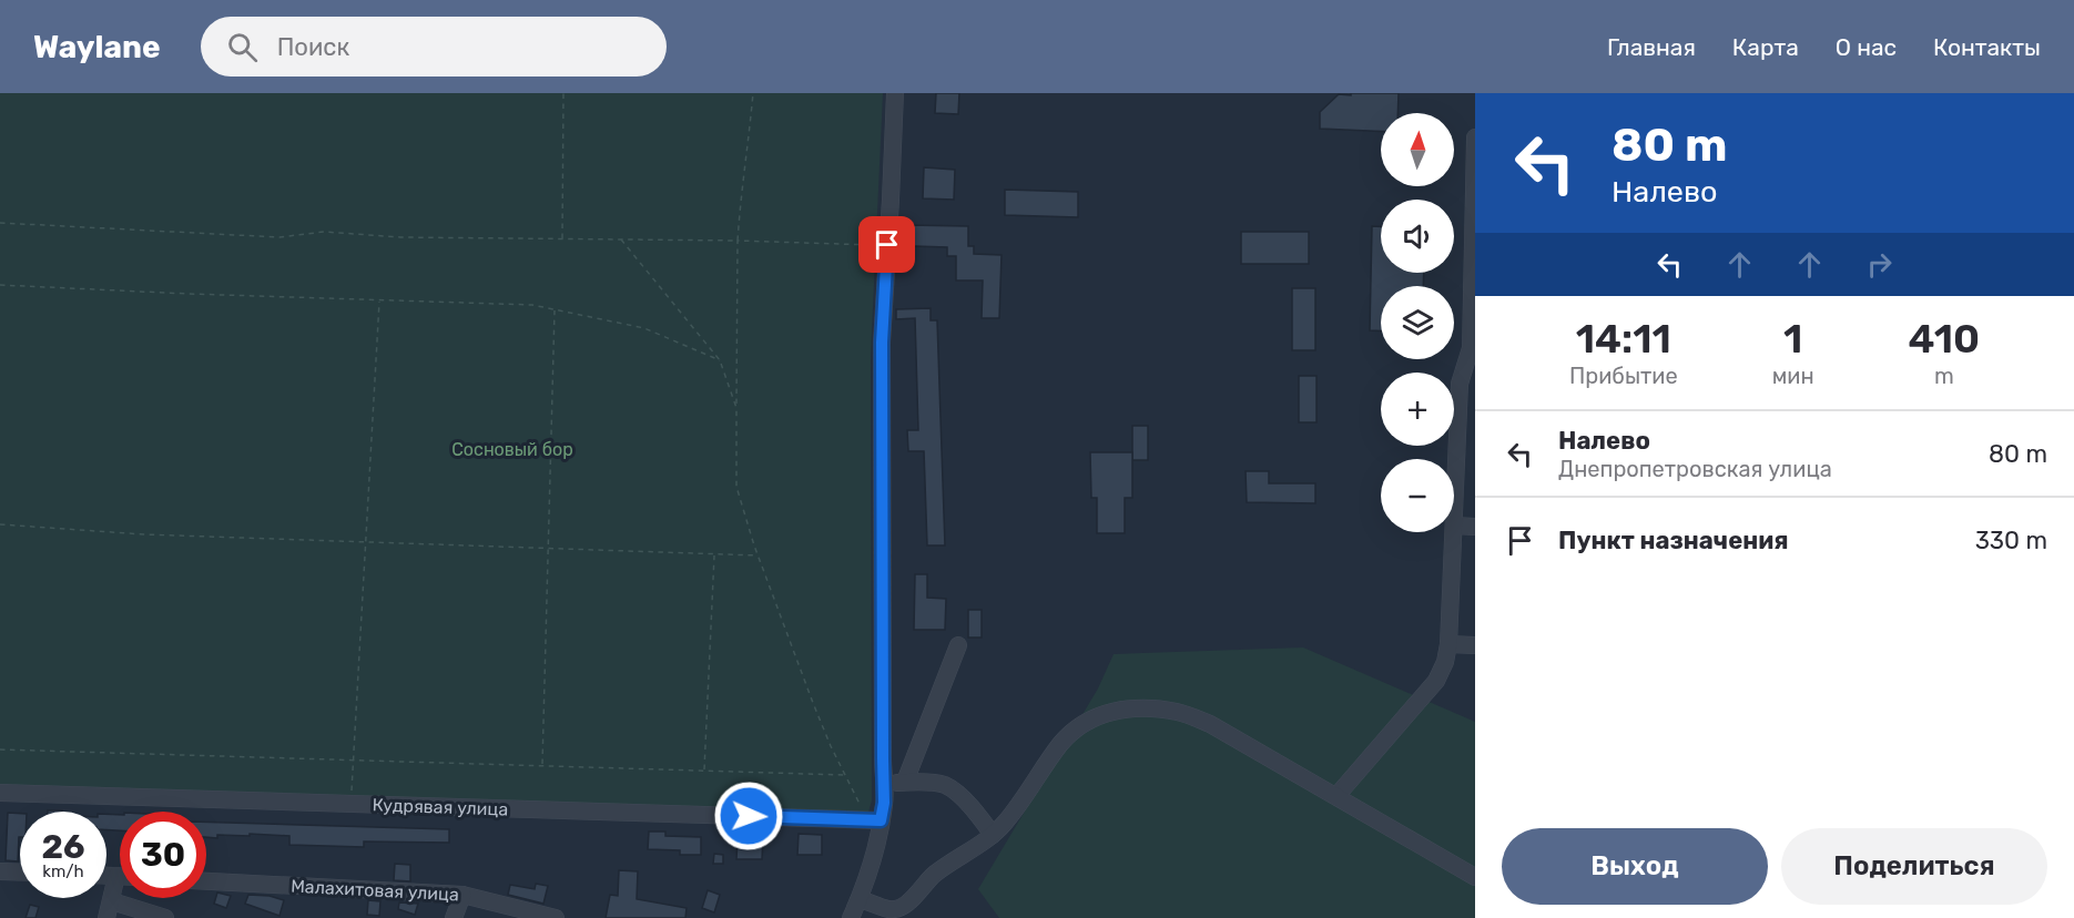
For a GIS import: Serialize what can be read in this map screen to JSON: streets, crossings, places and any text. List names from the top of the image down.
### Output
{
  "streets": {
    "street": ["Кудрявая улица", "Малахитовая улица"]
  },
  "parks": ["Сосновый бор"],
  "north": "top",
  "page": {
    "header": "Waylane",
    "search": "Поиск",
    "nav": [
      "Главная",
      "Карта",
      "О нас",
      "Контакты"
    ],
    "turn": ["80 m", "Налево"],
    "map_buttons": ["+", "−"],
    "eta": [
      "14:11",
      "Прибытие",
      "1",
      "мин",
      "410",
      "m"
    ],
    "list": [
      {
        "name": "Налево",
        "note": "Днепропетровская улица",
        "value": "80 m"
      },
      {
        "name": "Пункт назначения",
        "value": "330 m"
      }
    ],
    "speed": "26 km/h",
    "limit": "30",
    "buttons": ["Выход", "Поделиться"]
  }
}
